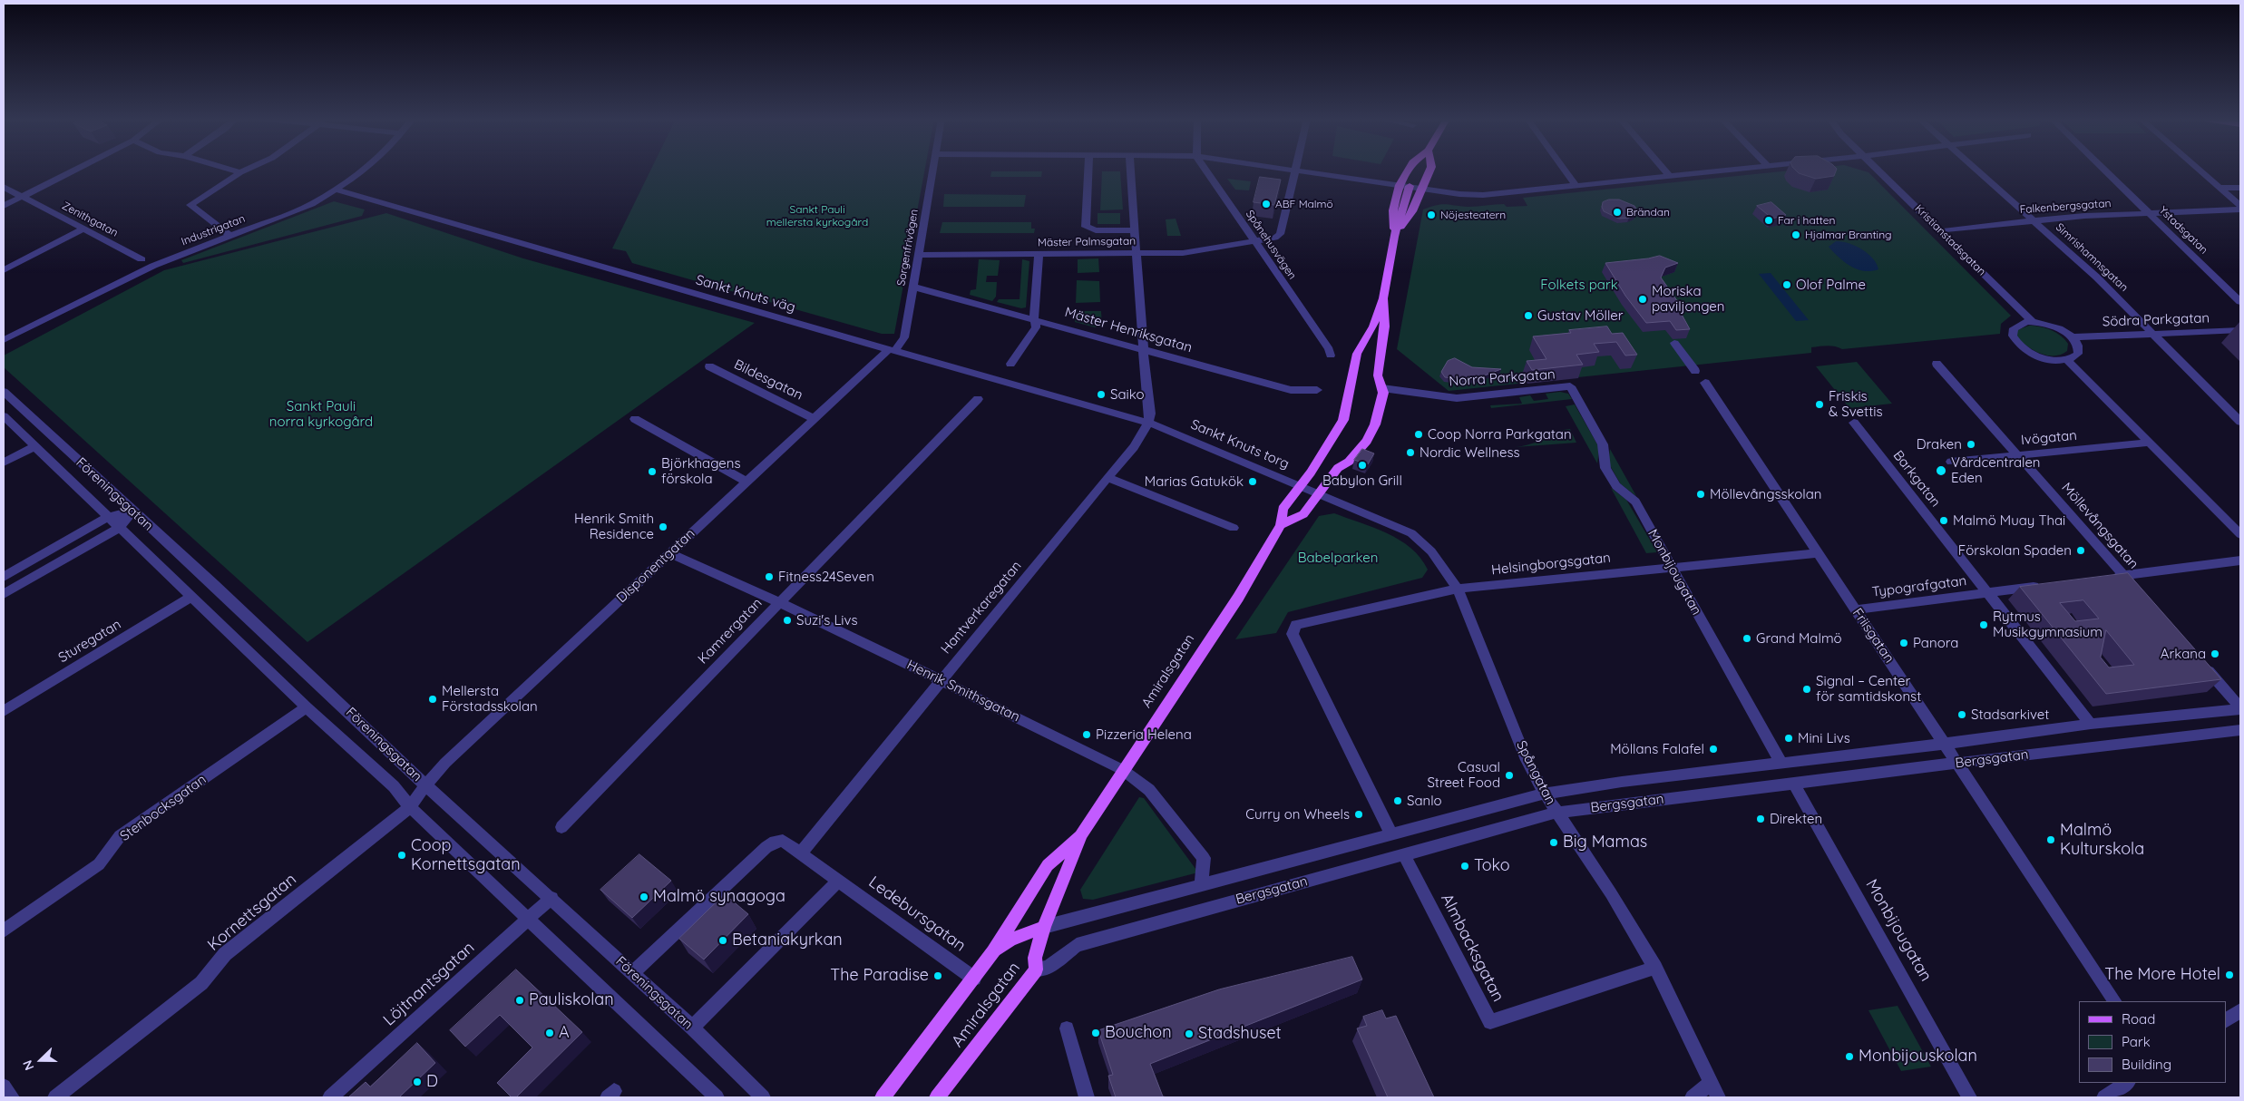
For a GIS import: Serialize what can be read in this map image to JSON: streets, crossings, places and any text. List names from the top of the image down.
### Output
{
  "streets": {
    "main road": ["Amiralsgatan"],
    "street": [
      "Falkenbergsgatan",
      "Zenithgatan",
      "Industrigatan",
      "Ystadsgatan",
      "Kristianstadsgatan",
      "Mäster Palmsgatan",
      "Spånehusvägen",
      "Sorgenfrivägen",
      "Simrishamnsgatan",
      "Sankt Knuts väg",
      "Södra Parkgatan",
      "Mäster Henriksgatan",
      "Norra Parkgatan",
      "Bildesgatan",
      "Ivögatan",
      "Sankt Knuts torg",
      "Barkgatan",
      "Föreningsgatan",
      "Möllevångsgatan",
      "Helsingborgsgatan",
      "Disponentgatan",
      "Monbijougatan",
      "Typografgatan",
      "Hantverkaregatan",
      "Kamrergatan",
      "Friisgatan",
      "Sturegatan",
      "Henrik Smithsgatan",
      "Bergsgatan",
      "Spångatan",
      "Stenbocksgatan",
      "Kornettsgatan",
      "Ledebursgatan",
      "Almbacksgatan",
      "Löjtnantsgatan"
    ]
  },
  "crossings": [
    ["Falkenbergsgatan", "Ystadsgatan"],
    ["Falkenbergsgatan", "Simrishamnsgatan"],
    ["Industrigatan", "Sankt Knuts väg"],
    ["Mäster Palmsgatan", "Spånehusvägen"],
    ["Mäster Palmsgatan", "Sorgenfrivägen"],
    ["Sorgenfrivägen", "Sankt Knuts väg"],
    ["Sorgenfrivägen", "Mäster Henriksgatan"],
    ["Sorgenfrivägen", "Disponentgatan"],
    ["Simrishamnsgatan", "Södra Parkgatan"],
    ["Sankt Knuts väg", "Sankt Knuts torg"],
    ["Sankt Knuts väg", "Disponentgatan"],
    ["Sankt Knuts väg", "Hantverkaregatan"],
    ["Norra Parkgatan", "Monbijougatan"],
    ["Norra Parkgatan", "Amiralsgatan"],
    ["Bildesgatan", "Disponentgatan"],
    ["Ivögatan", "Möllevångsgatan"],
    ["Sankt Knuts torg", "Hantverkaregatan"],
    ["Sankt Knuts torg", "Amiralsgatan"],
    ["Sankt Knuts torg", "Spångatan"],
    ["Barkgatan", "Typografgatan"],
    ["Barkgatan", "Bergsgatan"],
    ["Föreningsgatan", "Disponentgatan"],
    ["Föreningsgatan", "Sturegatan"],
    ["Föreningsgatan", "Stenbocksgatan"],
    ["Föreningsgatan", "Kornettsgatan"],
    ["Föreningsgatan", "Ledebursgatan"],
    ["Föreningsgatan", "Löjtnantsgatan"],
    ["Helsingborgsgatan", "Monbijougatan"],
    ["Helsingborgsgatan", "Friisgatan"],
    ["Helsingborgsgatan", "Bergsgatan"],
    ["Helsingborgsgatan", "Spångatan"],
    ["Disponentgatan", "Henrik Smithsgatan"],
    ["Disponentgatan", "Kornettsgatan"],
    ["Monbijougatan", "Bergsgatan"],
    ["Typografgatan", "Friisgatan"],
    ["Hantverkaregatan", "Henrik Smithsgatan"],
    ["Hantverkaregatan", "Ledebursgatan"],
    ["Kamrergatan", "Henrik Smithsgatan"],
    ["Friisgatan", "Bergsgatan"],
    ["Amiralsgatan", "Henrik Smithsgatan"],
    ["Amiralsgatan", "Bergsgatan"],
    ["Amiralsgatan", "Spångatan"],
    ["Amiralsgatan", "Ledebursgatan"],
    ["Henrik Smithsgatan", "Bergsgatan"],
    ["Bergsgatan", "Spångatan"],
    ["Bergsgatan", "Almbacksgatan"],
    ["Spångatan", "Almbacksgatan"]
  ],
  "parks": [
    "Sankt Pauli mellersta kyrkogård",
    "Folkets park",
    "Sankt Pauli norra kyrkogård",
    "Babelparken"
  ],
  "places": [
    "ABF Malmö",
    "Brändan",
    "Nöjesteatern",
    "Far i hatten",
    "Hjalmar Branting",
    "Olof Palme",
    "Moriska paviljongen",
    "Gustav Möller",
    "Saiko",
    "Friskis & Svettis",
    "Coop Norra Parkgatan",
    "Draken",
    "Nordic Wellness",
    "Babylon Grill",
    "Vårdcentralen Eden",
    "Björkhagens förskola",
    "Marias Gatukök",
    "Möllevångsskolan",
    "Malmö Muay Thai",
    "Henrik Smith Residence",
    "Förskolan Spaden",
    "Fitness24Seven",
    "Suzi's Livs",
    "Rytmus Musikgymnasium",
    "Grand Malmö",
    "Panora",
    "Arkana",
    "Signal – Center för samtidskonst",
    "Mellersta Förstadsskolan",
    "Stadsarkivet",
    "Pizzeria Helena",
    "Mini Livs",
    "Möllans Falafel",
    "Casual Street Food",
    "Sanlo",
    "Curry on Wheels",
    "Direkten",
    "Malmö Kulturskola",
    "Big Mamas",
    "Coop Kornettsgatan",
    "Toko",
    "Malmö synagoga",
    "Betaniakyrkan",
    "The More Hotel",
    "The Paradise",
    "Pauliskolan",
    "A",
    "Bouchon",
    "Stadshuset",
    "Monbijouskolan",
    "D"
  ],
  "legend": ["Road", "Park", "Building"],
  "north": "left"
}
